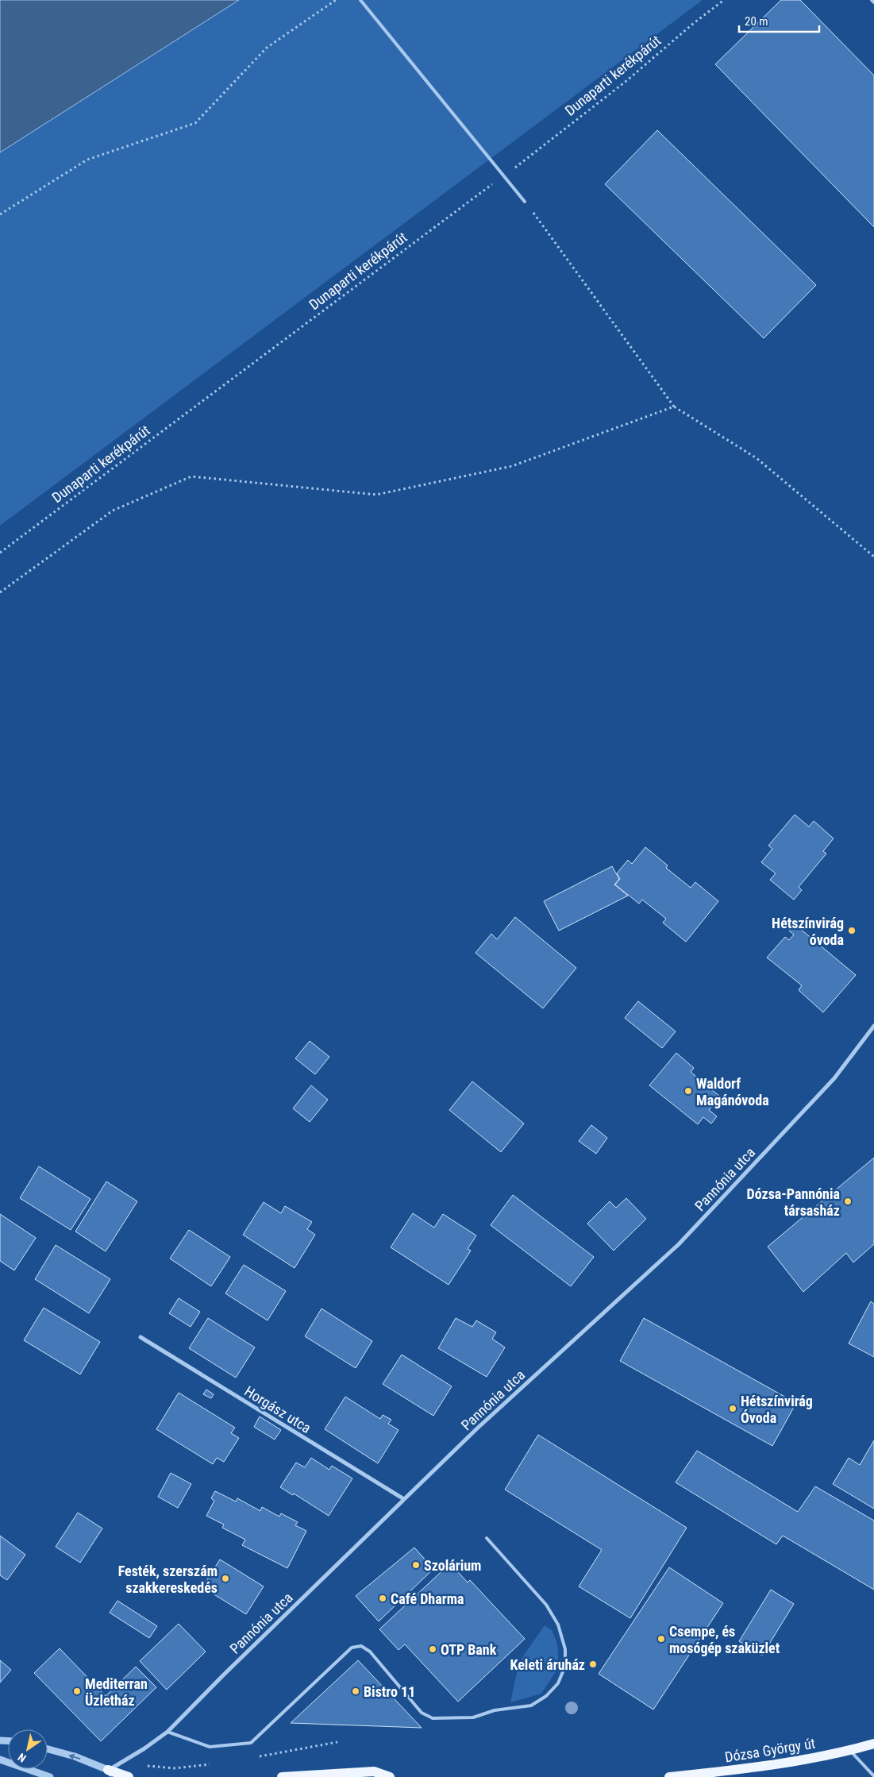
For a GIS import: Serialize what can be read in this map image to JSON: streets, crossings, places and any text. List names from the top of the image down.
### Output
{
  "streets": {
    "main road": ["Dózsa György út"],
    "street": ["Pannónia utca", "Horgász utca"],
    "path": ["Dunaparti kerékpárút"]
  },
  "crossings": [
    ["Pannónia utca", "Horgász utca"]
  ],
  "places": [
    "Hétszínvirág óvoda",
    "Waldorf Magánóvoda",
    "Dózsa-Pannónia társasház",
    "Hétszínvirág Óvoda",
    "Szolárium",
    "Festék, szerszám szakkereskedés",
    "Café Dharma",
    "Csempe, és mosógép szaküzlet",
    "OTP Bank",
    "Keleti áruház",
    "Mediterran Üzletház",
    "Bistro 11"
  ],
  "scale_bar": "20 m",
  "north": "bottom left"
}
